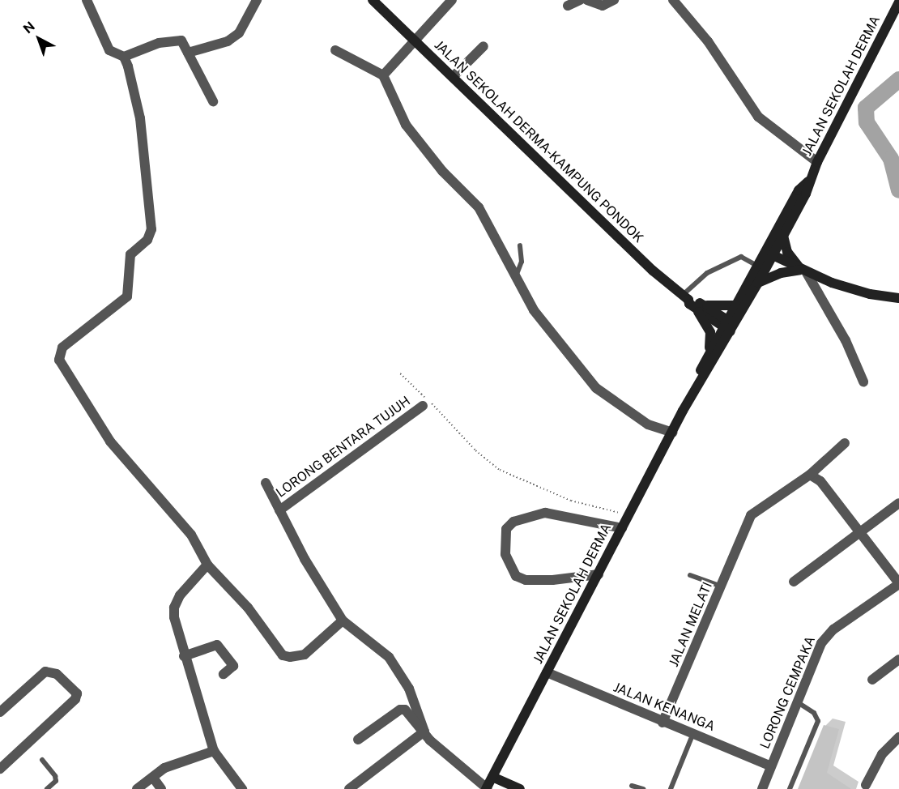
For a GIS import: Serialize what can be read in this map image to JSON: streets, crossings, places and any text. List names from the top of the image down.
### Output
{
  "streets": {
    "street": [
      "JALAN SEKOLAH DERMA",
      "JALAN SEKOLAH DERMA-KAMPUNG PONDOK",
      "LORONG BENTARA TUJUH",
      "JALAN MELATI",
      "LORONG CEMPAKA",
      "JALAN KENANGA"
    ]
  },
  "crossings": [
    ["JALAN SEKOLAH DERMA", "JALAN SEKOLAH DERMA-KAMPUNG PONDOK"],
    ["JALAN SEKOLAH DERMA", "JALAN KENANGA"],
    ["JALAN MELATI", "JALAN KENANGA"],
    ["LORONG CEMPAKA", "JALAN KENANGA"]
  ],
  "north": "top left"
}
